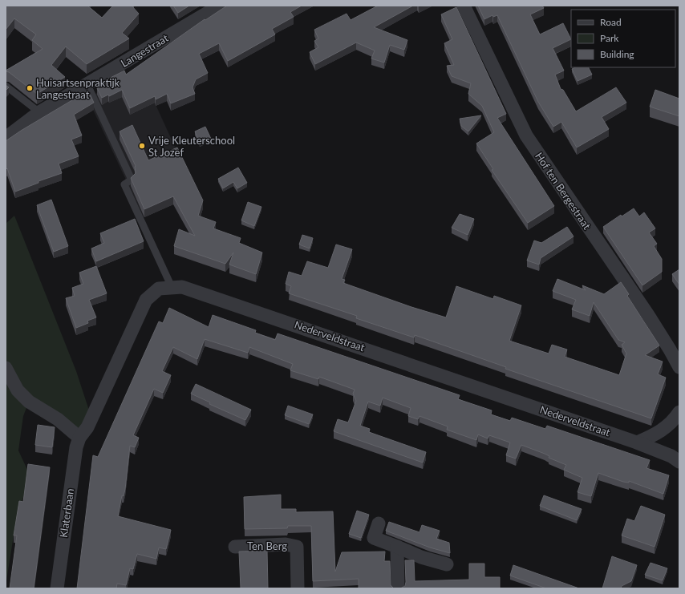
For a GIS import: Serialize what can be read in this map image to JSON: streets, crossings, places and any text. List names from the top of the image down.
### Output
{
  "streets": {
    "street": [
      "Langestraat",
      "Hof ten Bergestraat",
      "Nederveldstraat",
      "Klaterbaan",
      "Ten Berg"
    ]
  },
  "crossings": [
    ["Nederveldstraat", "Klaterbaan"]
  ],
  "places": ["Huisartsenpraktijk Langestraat", "Vrije Kleuterschool St Jozef"],
  "legend": ["Road", "Park", "Building"]
}
